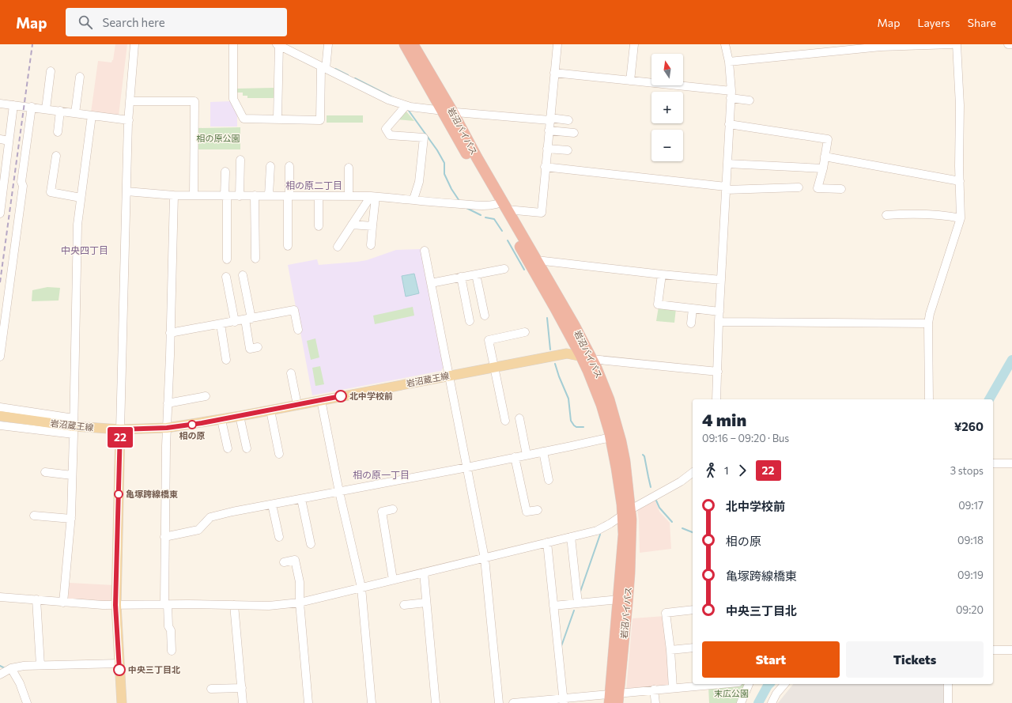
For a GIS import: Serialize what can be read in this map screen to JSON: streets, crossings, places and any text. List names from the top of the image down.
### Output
{
  "streets": {
    "highway": ["岩沼バイパス"],
    "main road": ["岩沼蔵王線"]
  },
  "crossings": [
    ["岩沼バイパス", "岩沼蔵王線"]
  ],
  "districts": ["相の原二丁目", "中央四丁目", "相の原一丁目"],
  "parks": ["相の原公園", "末広公園"],
  "places": [
    "北中学校前",
    "相の原",
    "亀塚跨線橋東",
    "中央三丁目北"
  ],
  "lines": ["bus line 22"],
  "north": "top",
  "page": {
    "header": "Map",
    "search": "Search here",
    "nav": ["Map", "Layers", "Share"],
    "on_map": "22",
    "map_buttons": ["+", "−"],
    "heading": ["4 min", "09:16 – 09:20 · Bus", "¥260"],
    "legs": ["1", "22", "3 stops"],
    "list": [
      {
        "name": "北中学校前",
        "value": "09:17"
      },
      {
        "name": "相の原",
        "value": "09:18"
      },
      {
        "name": "亀塚跨線橋東",
        "value": "09:19"
      },
      {
        "name": "中央三丁目北",
        "value": "09:20"
      }
    ],
    "buttons": ["Start", "Tickets"]
  }
}
